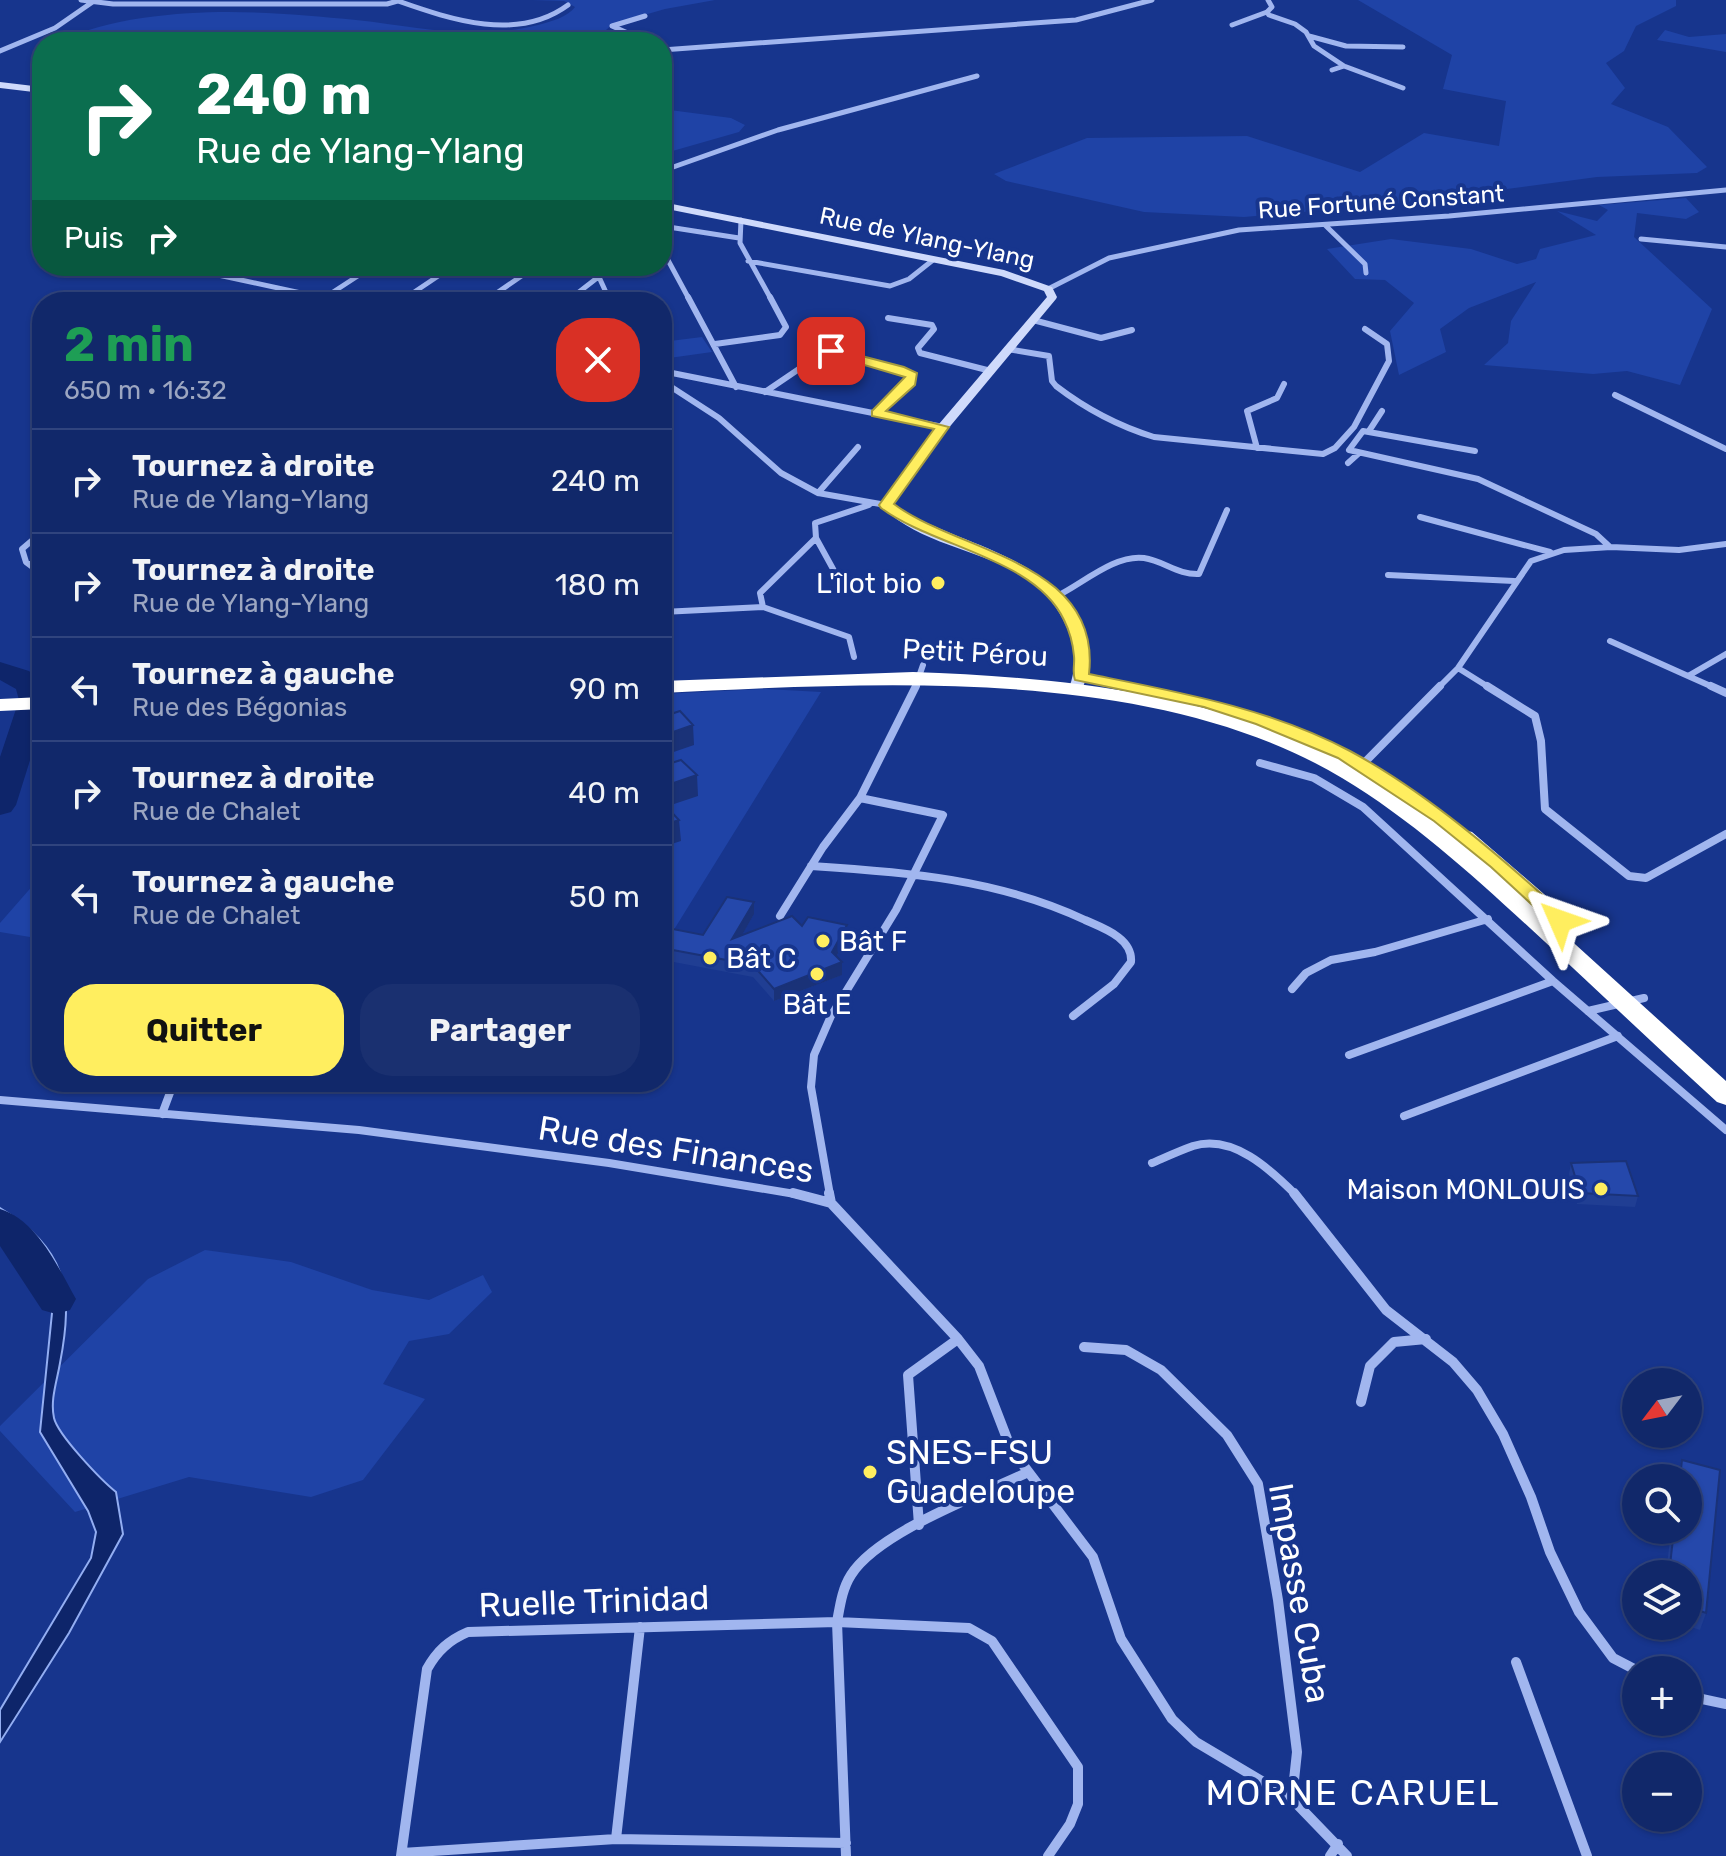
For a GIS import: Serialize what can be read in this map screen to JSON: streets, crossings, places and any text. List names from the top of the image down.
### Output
{
  "streets": {
    "highway": ["Petit Pérou"],
    "street": [
      "Rue Fortuné Constant",
      "Rue de Ylang-Ylang",
      "Rue des Finances",
      "Impasse Cuba",
      "Ruelle Trinidad"
    ]
  },
  "crossings": [
    ["Rue Fortuné Constant", "Rue de Ylang-Ylang"],
    ["Rue des Finances", "Impasse Cuba"]
  ],
  "districts": ["MORNE CARUEL"],
  "places": [
    "L'îlot bio",
    "Bât F",
    "Bât C",
    "Bât E",
    "Maison MONLOUIS",
    "SNES-FSU Guadeloupe"
  ],
  "north": "bottom left",
  "page": {
    "turn": ["240 m", "Rue de Ylang-Ylang"],
    "then": "Puis",
    "heading": ["2 min", "650 m · 16:32"],
    "list": [
      {
        "name": "Tournez à droite",
        "note": "Rue de Ylang-Ylang",
        "value": "240 m"
      },
      {
        "name": "Tournez à droite",
        "note": "Rue de Ylang-Ylang",
        "value": "180 m"
      },
      {
        "name": "Tournez à gauche",
        "note": "Rue des Bégonias",
        "value": "90 m"
      },
      {
        "name": "Tournez à droite",
        "note": "Rue de Chalet",
        "value": "40 m"
      },
      {
        "name": "Tournez à gauche",
        "note": "Rue de Chalet",
        "value": "50 m"
      }
    ],
    "buttons": ["Quitter", "Partager"],
    "map_buttons": ["+", "−"]
  }
}
